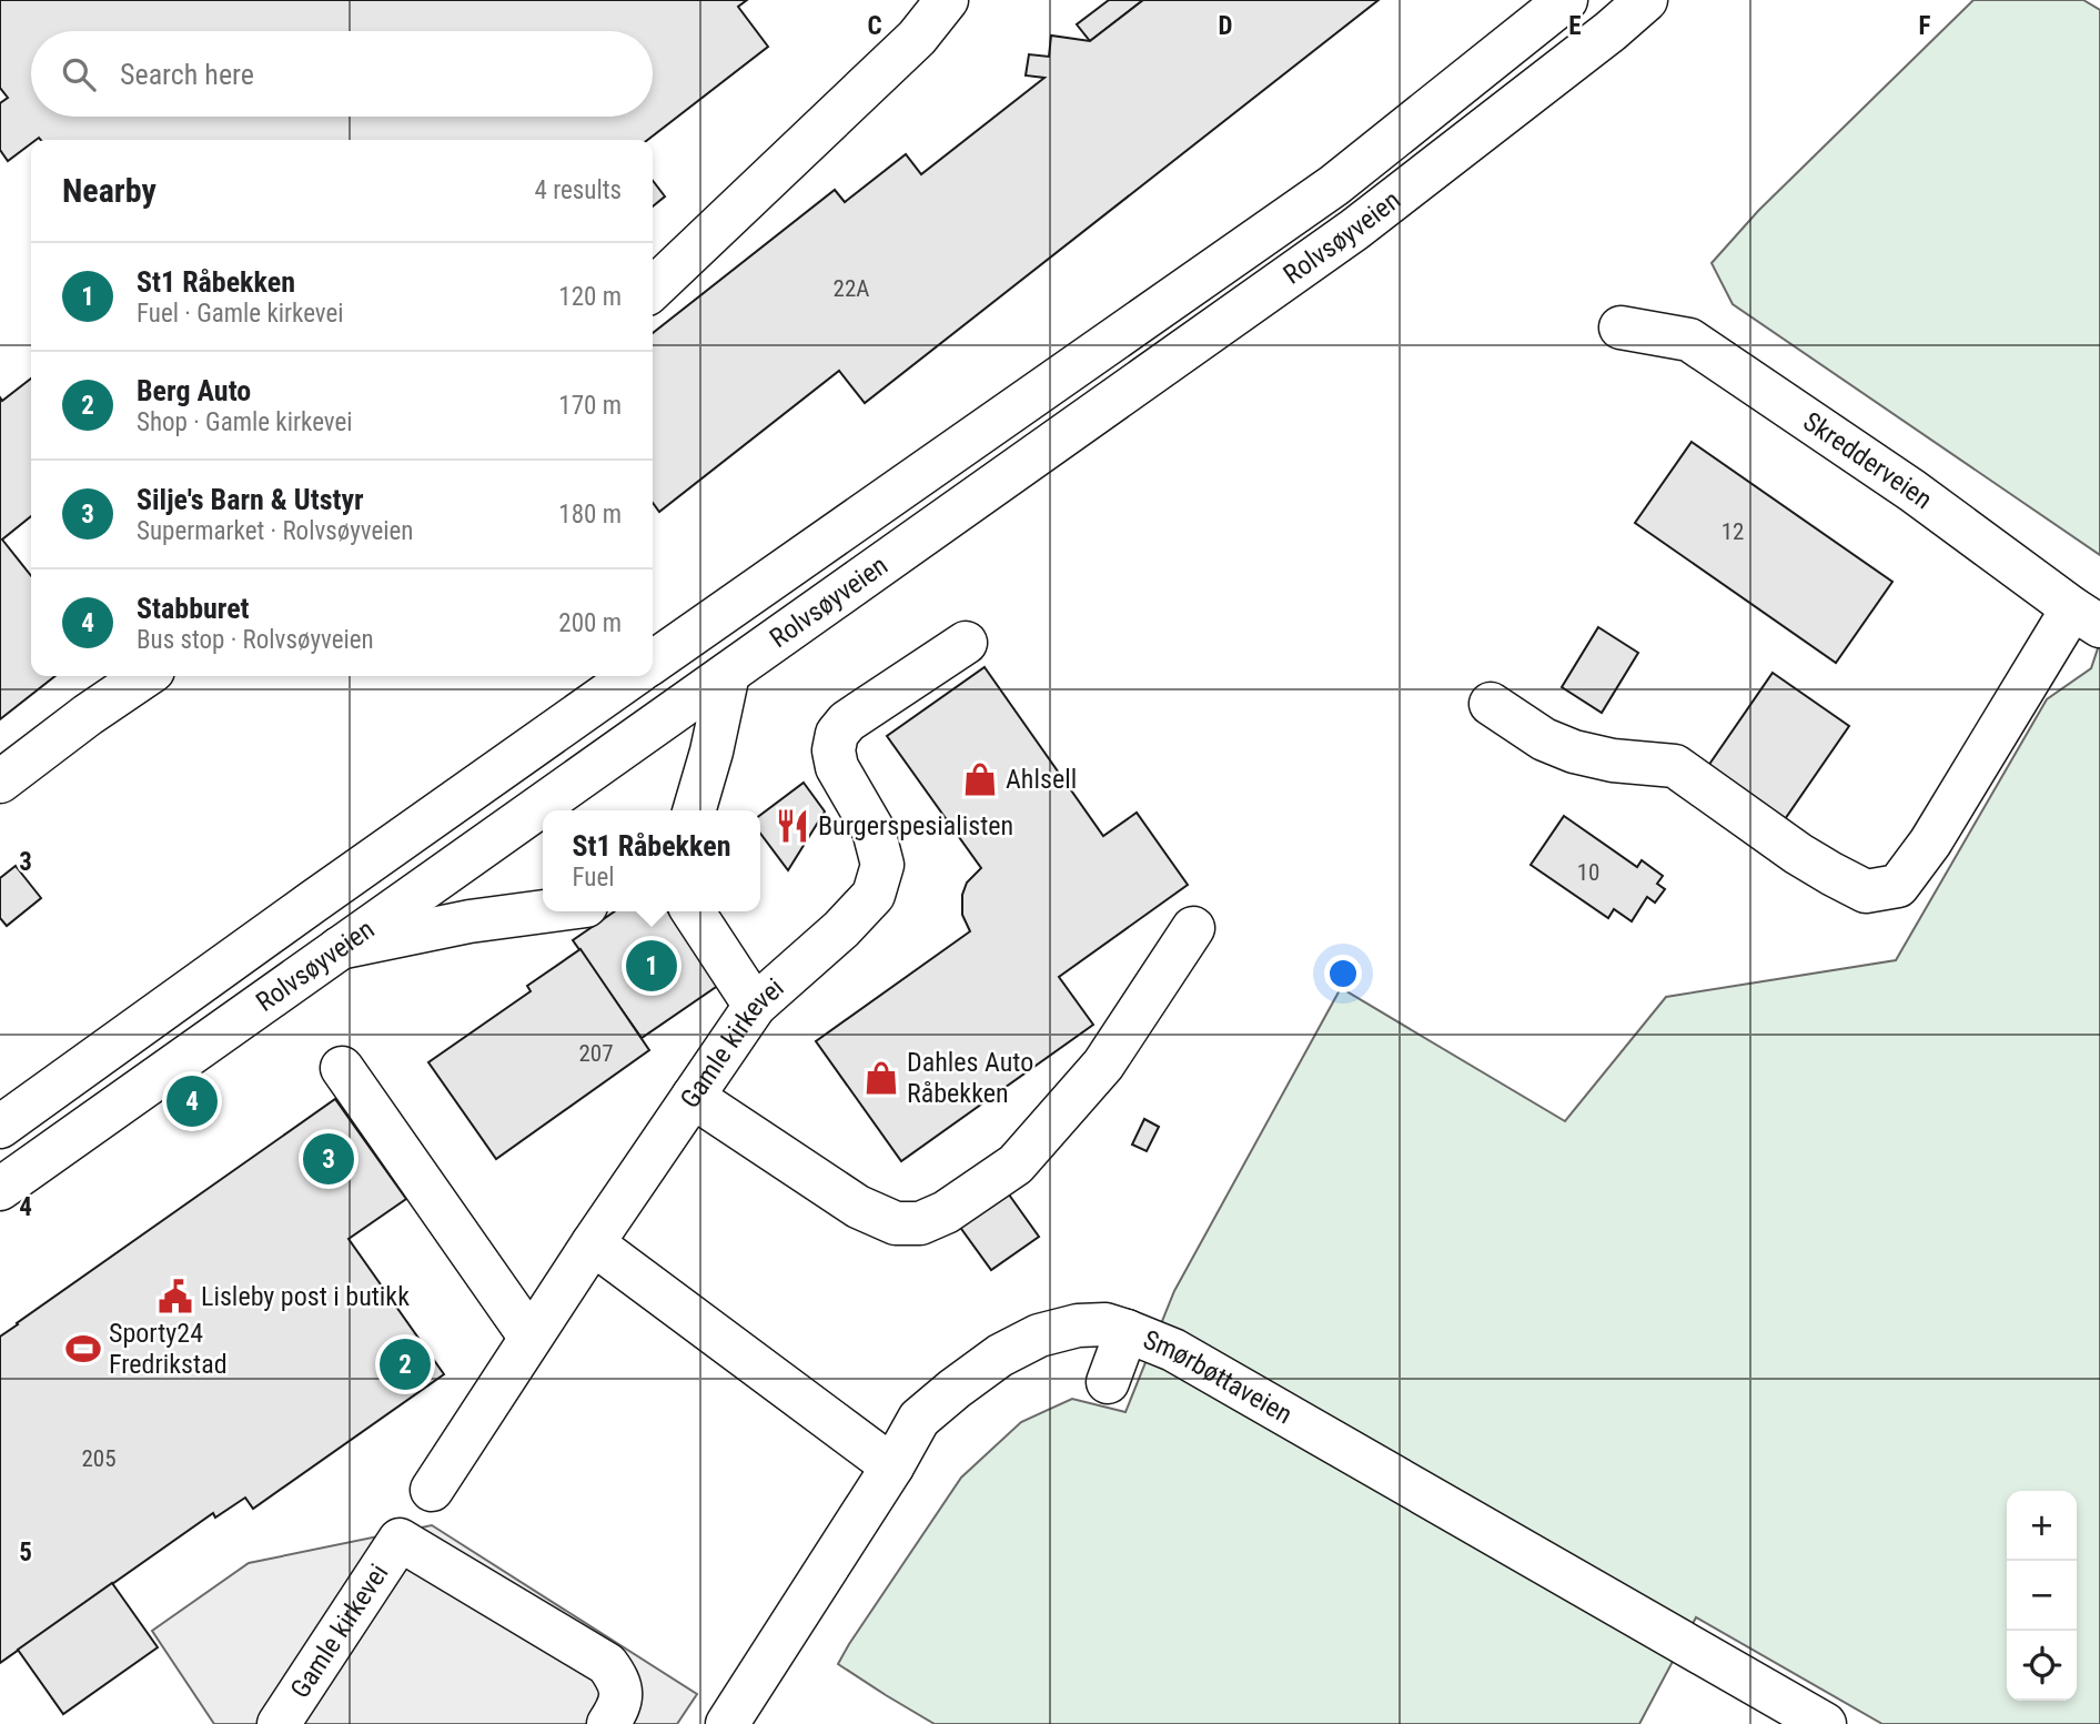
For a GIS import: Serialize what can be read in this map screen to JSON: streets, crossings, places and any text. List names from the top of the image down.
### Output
{
  "streets": {
    "main road": [
      "Rolvsøyveien",
      "Skredderveien",
      "Gamle kirkevei",
      "Smørbøttaveien"
    ]
  },
  "places": {
    "shop": ["Ahlsell", "Dahles Auto Råbekken"],
    "restaurant": ["Burgerspesialisten"],
    "public building": ["Lisleby post i butikk"],
    "sports": ["Sporty24 Fredrikstad"]
  },
  "house_numbers": [
    "22A",
    "12",
    "10",
    "207",
    "205"
  ],
  "page": {
    "search": "Search here",
    "heading": ["Nearby", "4 results"],
    "list": [
      {
        "mark": "1",
        "name": "St1 Råbekken",
        "note": "Fuel · Gamle kirkevei",
        "value": "120 m"
      },
      {
        "mark": "2",
        "name": "Berg Auto",
        "note": "Shop · Gamle kirkevei",
        "value": "170 m"
      },
      {
        "mark": "3",
        "name": "Silje's Barn & Utstyr",
        "note": "Supermarket · Rolvsøyveien",
        "value": "180 m"
      },
      {
        "mark": "4",
        "name": "Stabburet",
        "note": "Bus stop · Rolvsøyveien",
        "value": "200 m"
      }
    ],
    "popup": ["St1 Råbekken", "Fuel"],
    "pins": [
      "1",
      "4",
      "3",
      "2"
    ],
    "map_buttons": ["+", "−"]
  },
  "grid": {
    "columns": [
      "C",
      "D",
      "E",
      "F"
    ],
    "rows": ["3", "4", "5"]
  }
}
